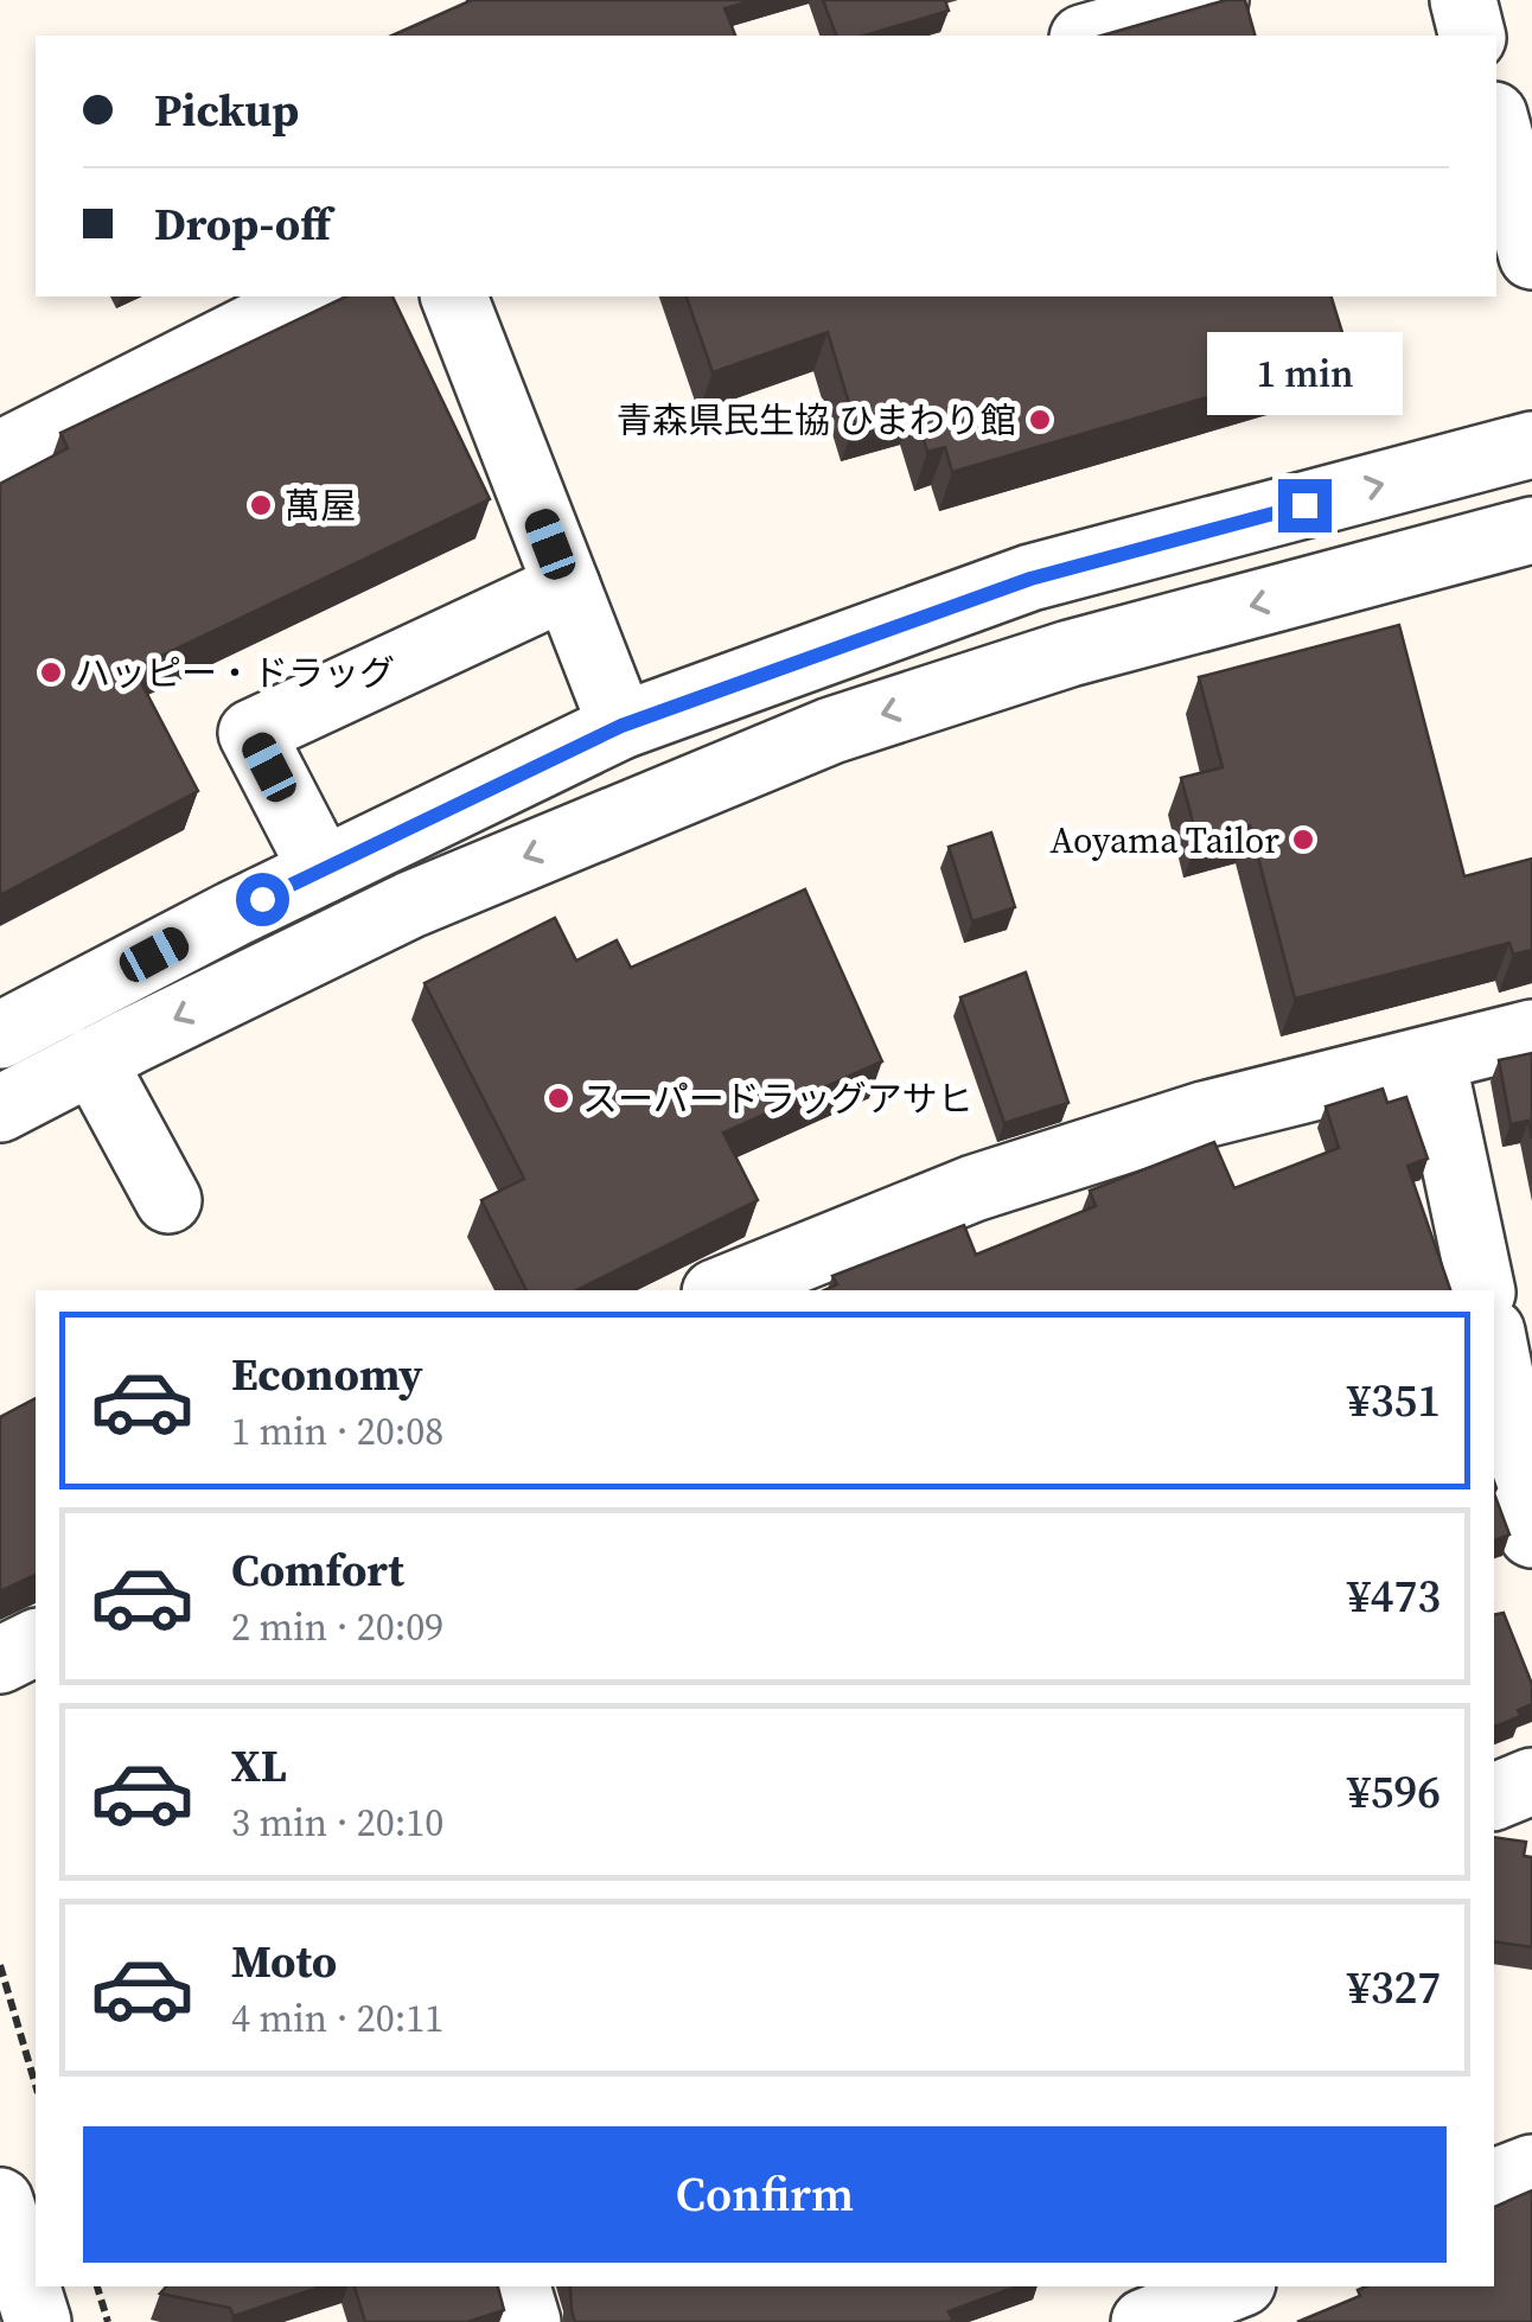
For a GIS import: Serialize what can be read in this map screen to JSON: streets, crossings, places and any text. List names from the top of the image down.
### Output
{
  "places": [
    "青森県民生協 ひまわり館",
    "萬屋",
    "ハッピー・ドラッグ",
    "Aoyama Tailor",
    "スーパードラッグアサヒ"
  ],
  "page": {
    "banner": ["Pickup", "Drop-off"],
    "bubble": "1 min",
    "list": [
      {
        "name": "Economy",
        "note": "1 min · 20:08",
        "value": "¥351"
      },
      {
        "name": "Comfort",
        "note": "2 min · 20:09",
        "value": "¥473"
      },
      {
        "name": "XL",
        "note": "3 min · 20:10",
        "value": "¥596"
      },
      {
        "name": "Moto",
        "note": "4 min · 20:11",
        "value": "¥327"
      }
    ],
    "buttons": "Confirm"
  }
}
